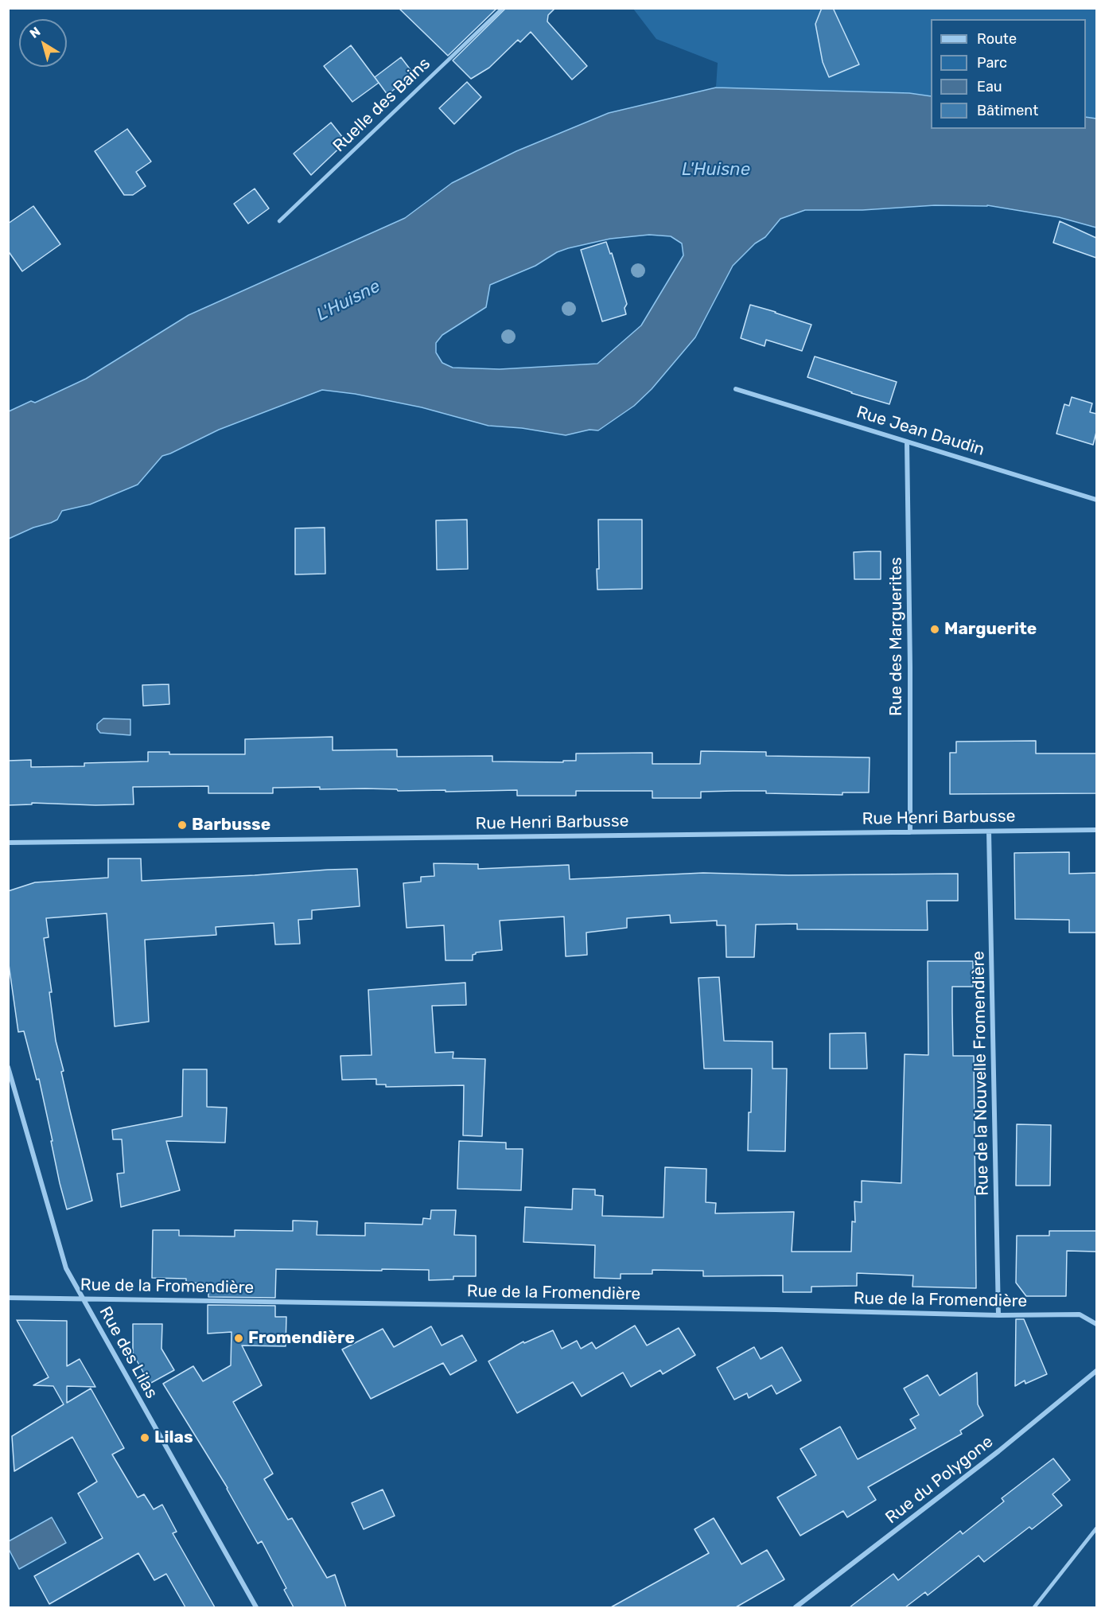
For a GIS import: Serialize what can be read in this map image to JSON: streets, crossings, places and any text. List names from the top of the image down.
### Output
{
  "streets": {
    "street": [
      "Rue Jean Daudin",
      "Rue des Marguerites",
      "Rue Henri Barbusse",
      "Rue de la Nouvelle Fromendière",
      "Rue de la Fromendière",
      "Rue des Lilas",
      "Rue du Polygone"
    ],
    "lane": ["Ruelle des Bains"]
  },
  "crossings": [
    ["Rue Jean Daudin", "Rue des Marguerites"],
    ["Rue des Marguerites", "Rue Henri Barbusse"],
    ["Rue Henri Barbusse", "Rue de la Nouvelle Fromendière"],
    ["Rue de la Nouvelle Fromendière", "Rue de la Fromendière"],
    ["Rue de la Fromendière", "Rue des Lilas"]
  ],
  "water": ["L'Huisne"],
  "places": [
    "Marguerite",
    "Barbusse",
    "Fromendière",
    "Lilas"
  ],
  "legend": [
    "Route",
    "Parc",
    "Eau",
    "Bâtiment"
  ],
  "north": "top left"
}
